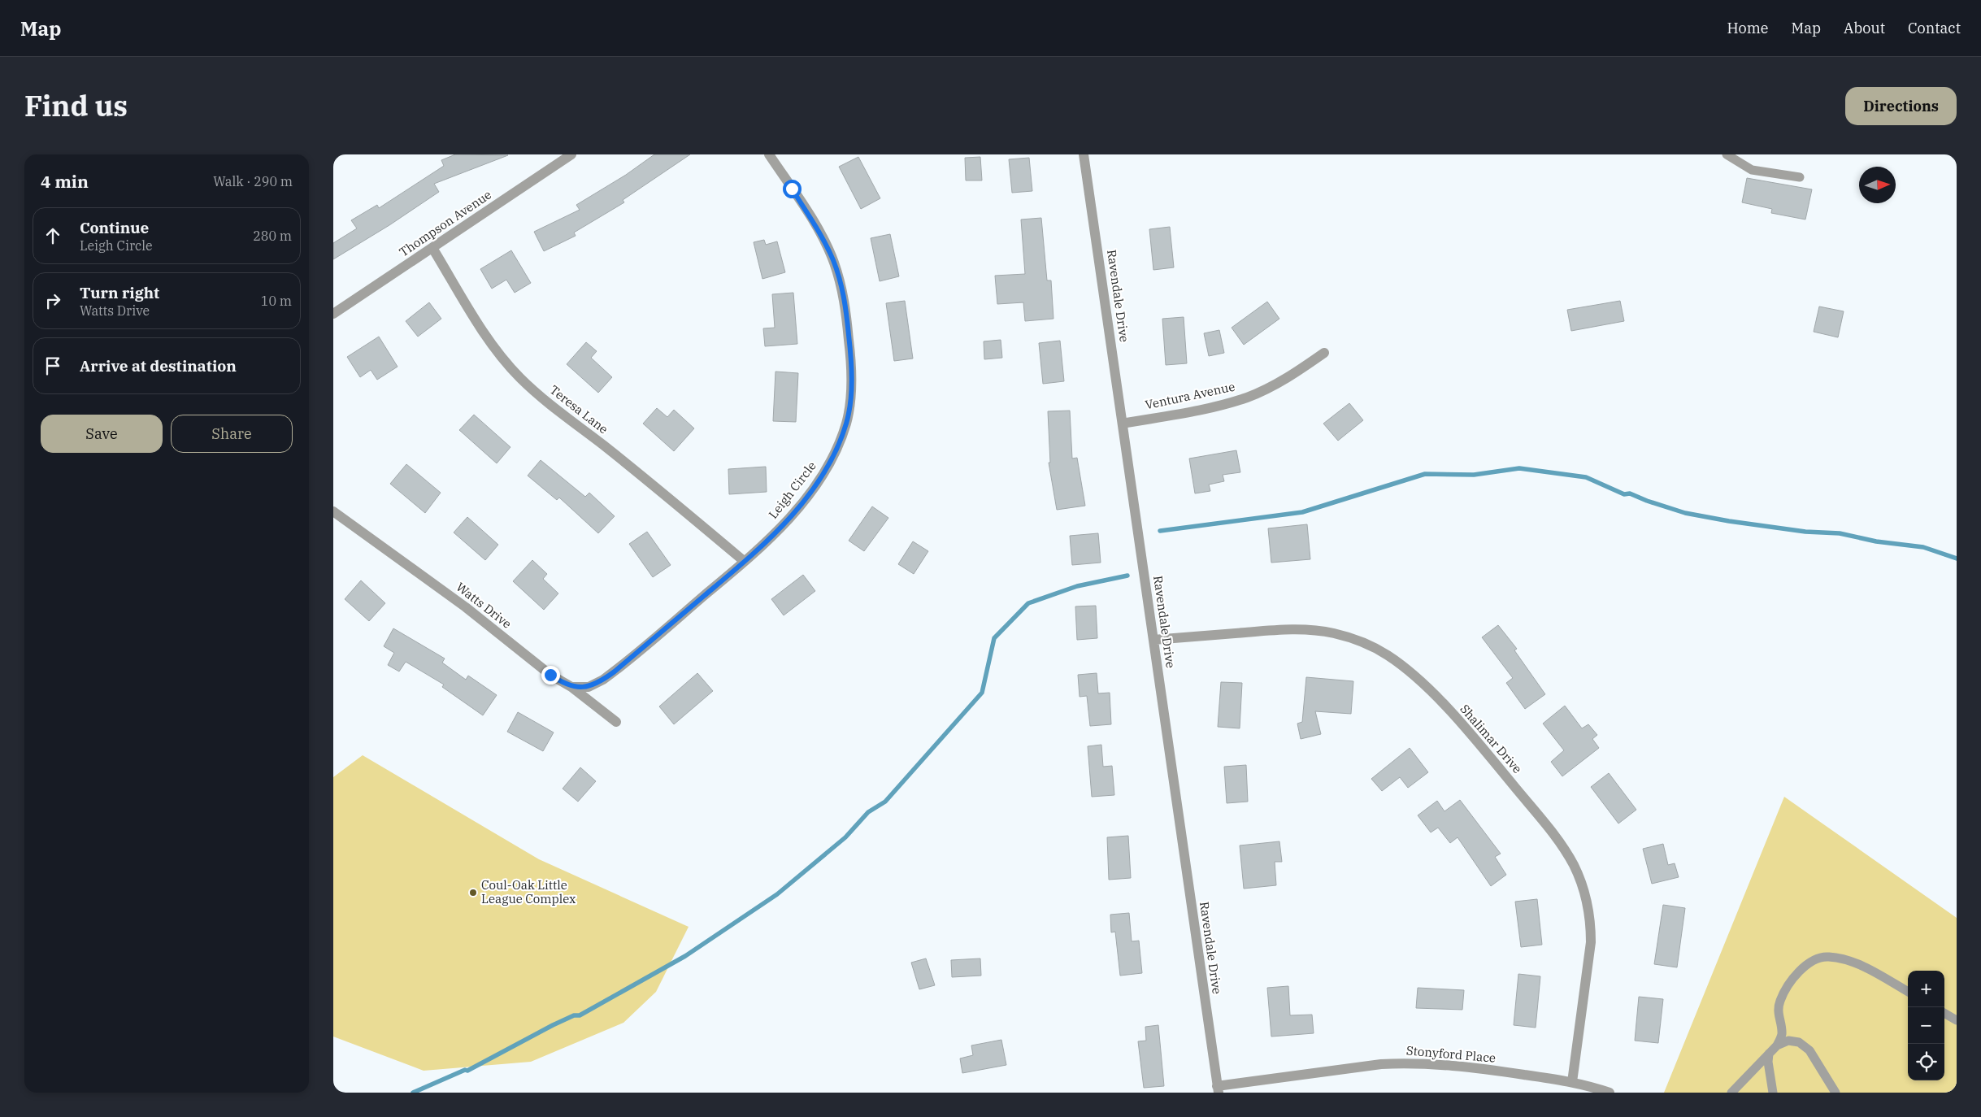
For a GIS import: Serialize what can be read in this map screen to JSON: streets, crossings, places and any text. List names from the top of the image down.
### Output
{
  "streets": {
    "street": [
      "Thompson Avenue",
      "Ravendale Drive",
      "Ventura Avenue",
      "Teresa Lane",
      "Leigh Circle",
      "Watts Drive",
      "Shalimar Drive",
      "Stonyford Place"
    ]
  },
  "crossings": [
    ["Thompson Avenue", "Teresa Lane"],
    ["Ravendale Drive", "Ventura Avenue"],
    ["Ravendale Drive", "Shalimar Drive"],
    ["Ravendale Drive", "Stonyford Place"],
    ["Teresa Lane", "Leigh Circle"],
    ["Leigh Circle", "Watts Drive"],
    ["Shalimar Drive", "Stonyford Place"]
  ],
  "places": ["Coul-Oak Little League Complex"],
  "north": "right",
  "page": {
    "header": "Map",
    "nav": [
      "Home",
      "Map",
      "About",
      "Contact"
    ],
    "title": "Find us",
    "buttons": [
      "Directions",
      ["Save", "Share"]
    ],
    "heading": ["4 min", "Walk · 290 m"],
    "list": [
      ["Continue", "Leigh Circle", "280 m"],
      ["Turn right", "Watts Drive", "10 m"],
      "Arrive at destination"
    ],
    "map_buttons": ["+", "−"]
  }
}
